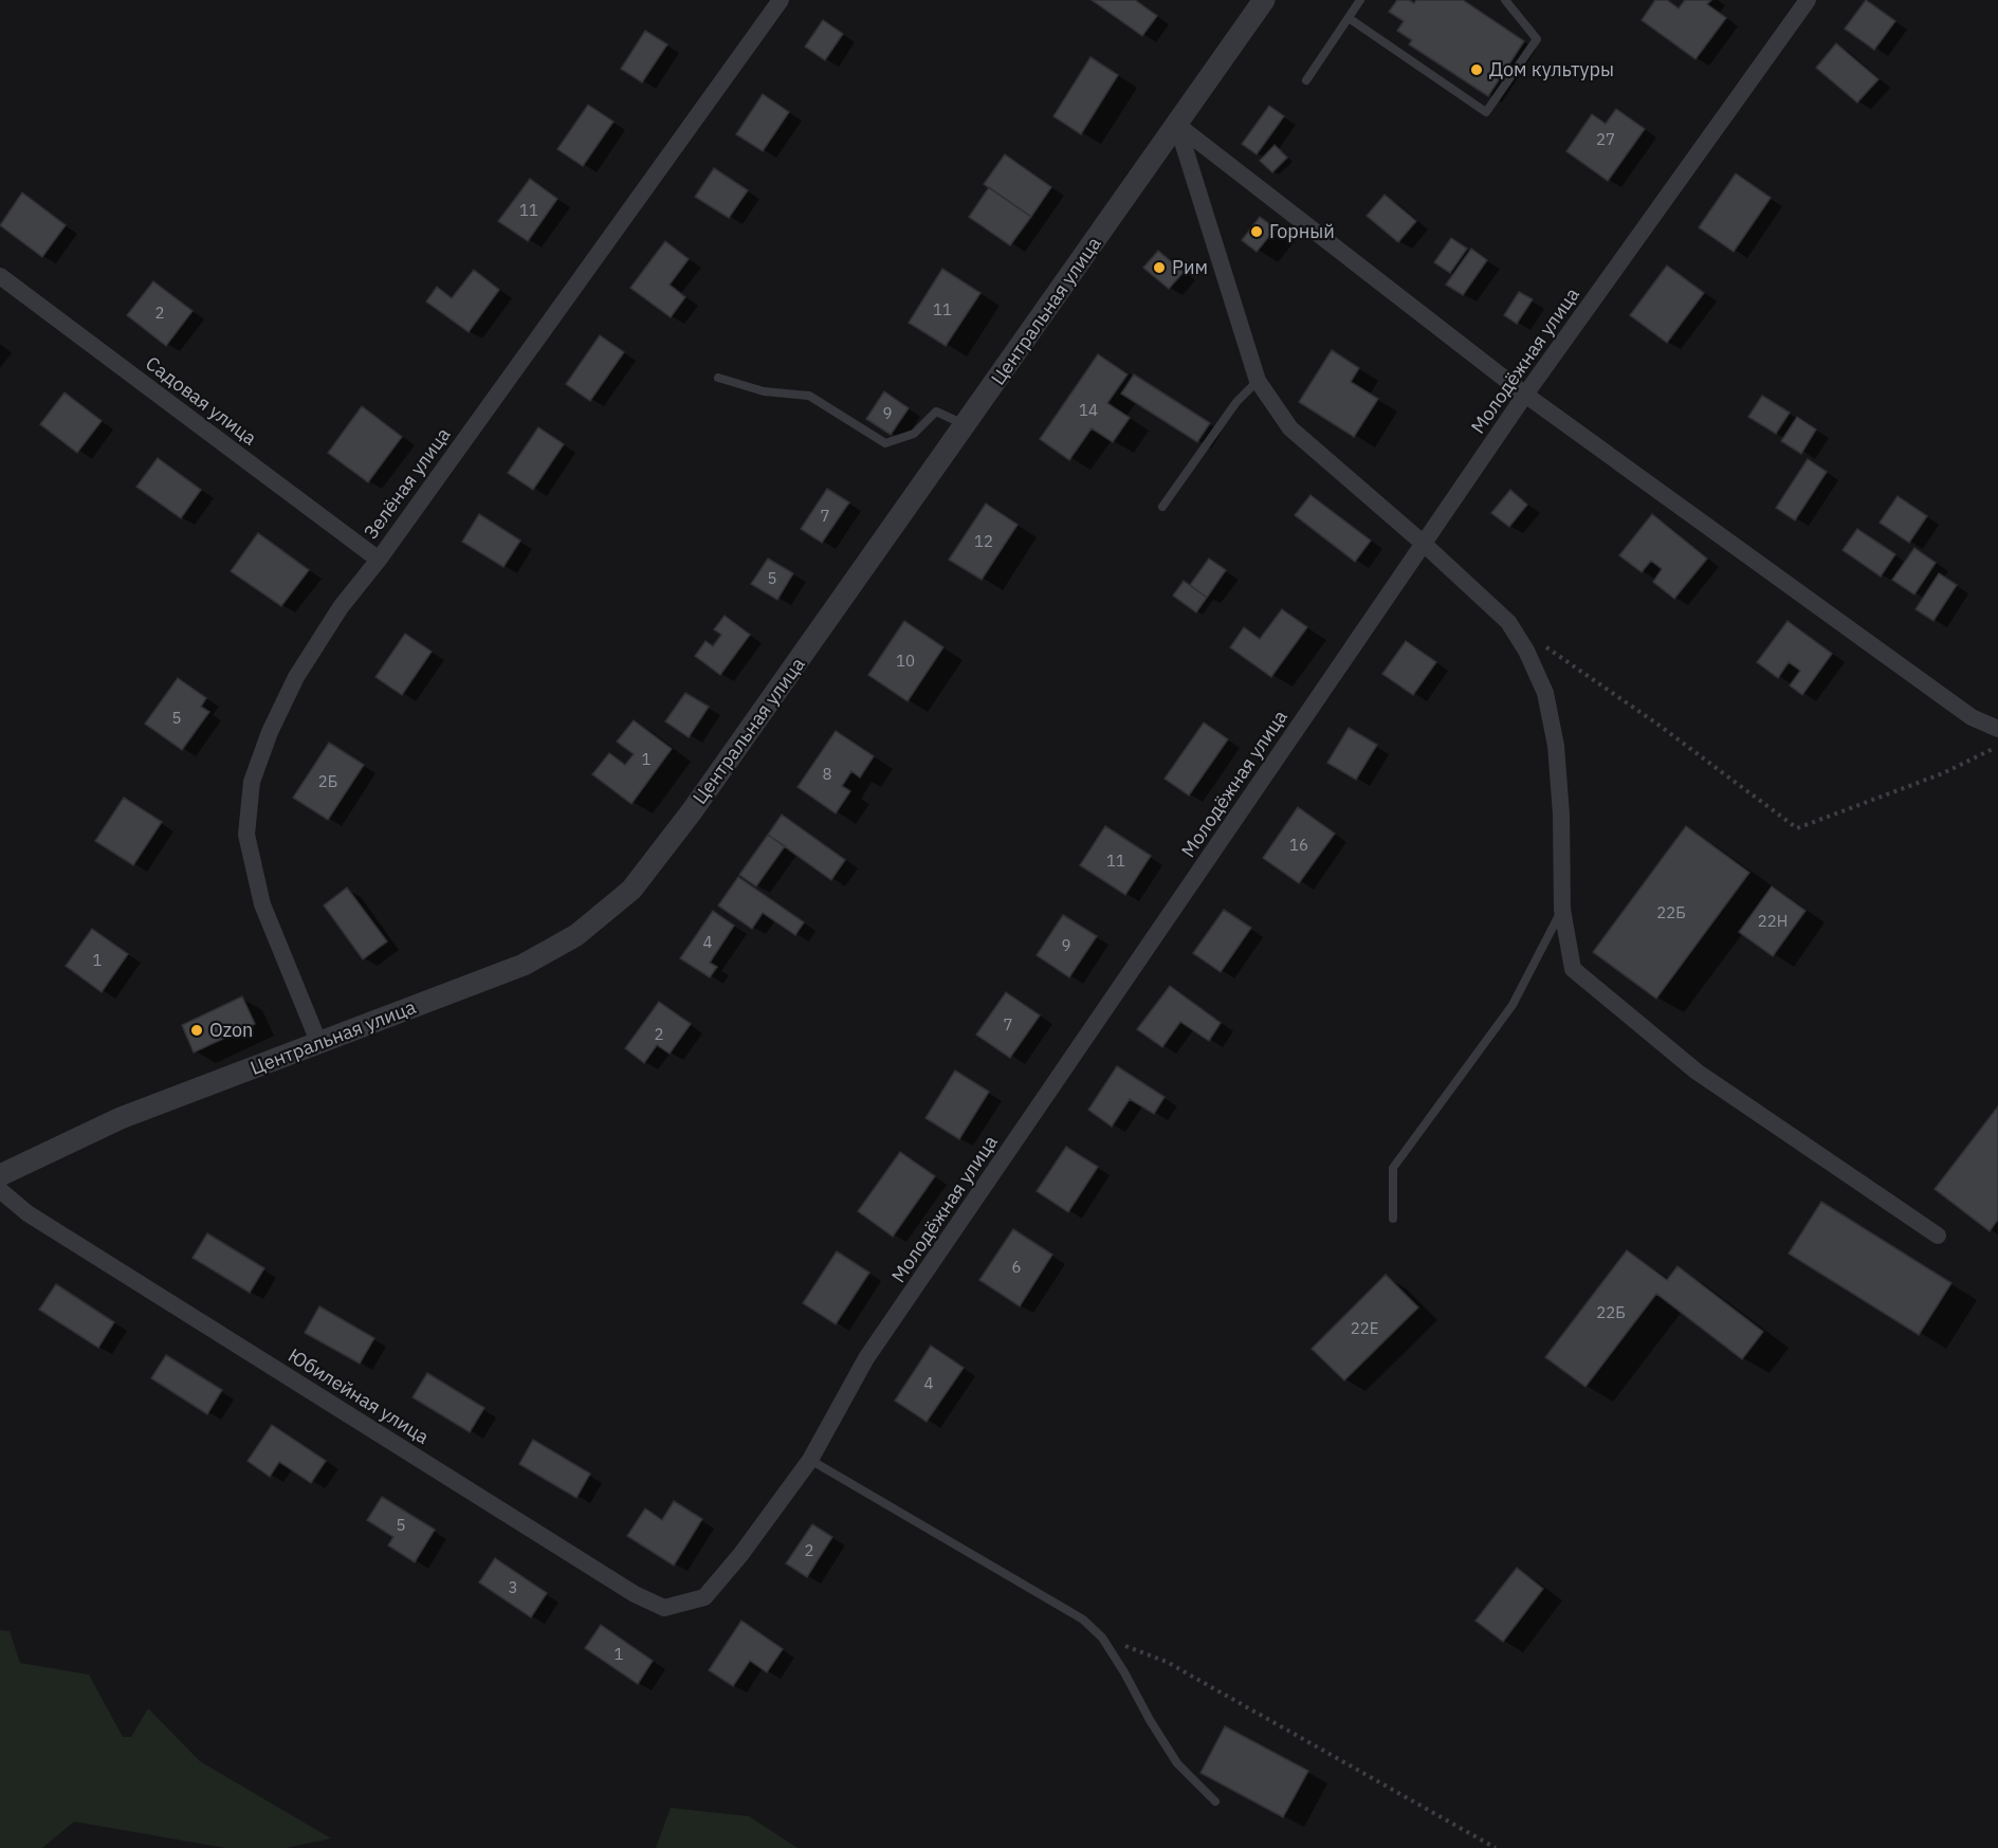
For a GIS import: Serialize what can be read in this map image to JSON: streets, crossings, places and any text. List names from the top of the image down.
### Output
{
  "streets": {
    "street": [
      "Центральная улица",
      "Молодёжная улица",
      "Садовая улица",
      "Зелёная улица",
      "Юбилейная улица"
    ]
  },
  "crossings": [
    ["Центральная улица", "Зелёная улица"],
    ["Молодёжная улица", "Юбилейная улица"],
    ["Садовая улица", "Зелёная улица"]
  ],
  "places": [
    "Дом культуры",
    "Горный",
    "Рим",
    "Ozon"
  ],
  "house_numbers": [
    "27",
    "11",
    "11",
    "2",
    "14",
    "9",
    "7",
    "12",
    "5",
    "10",
    "5",
    "1",
    "8",
    "2Б",
    "16",
    "11",
    "22Б",
    "22Н",
    "4",
    "9",
    "1",
    "7",
    "2",
    "6",
    "22Б",
    "22Е",
    "4",
    "5",
    "2",
    "3",
    "1"
  ]
}
